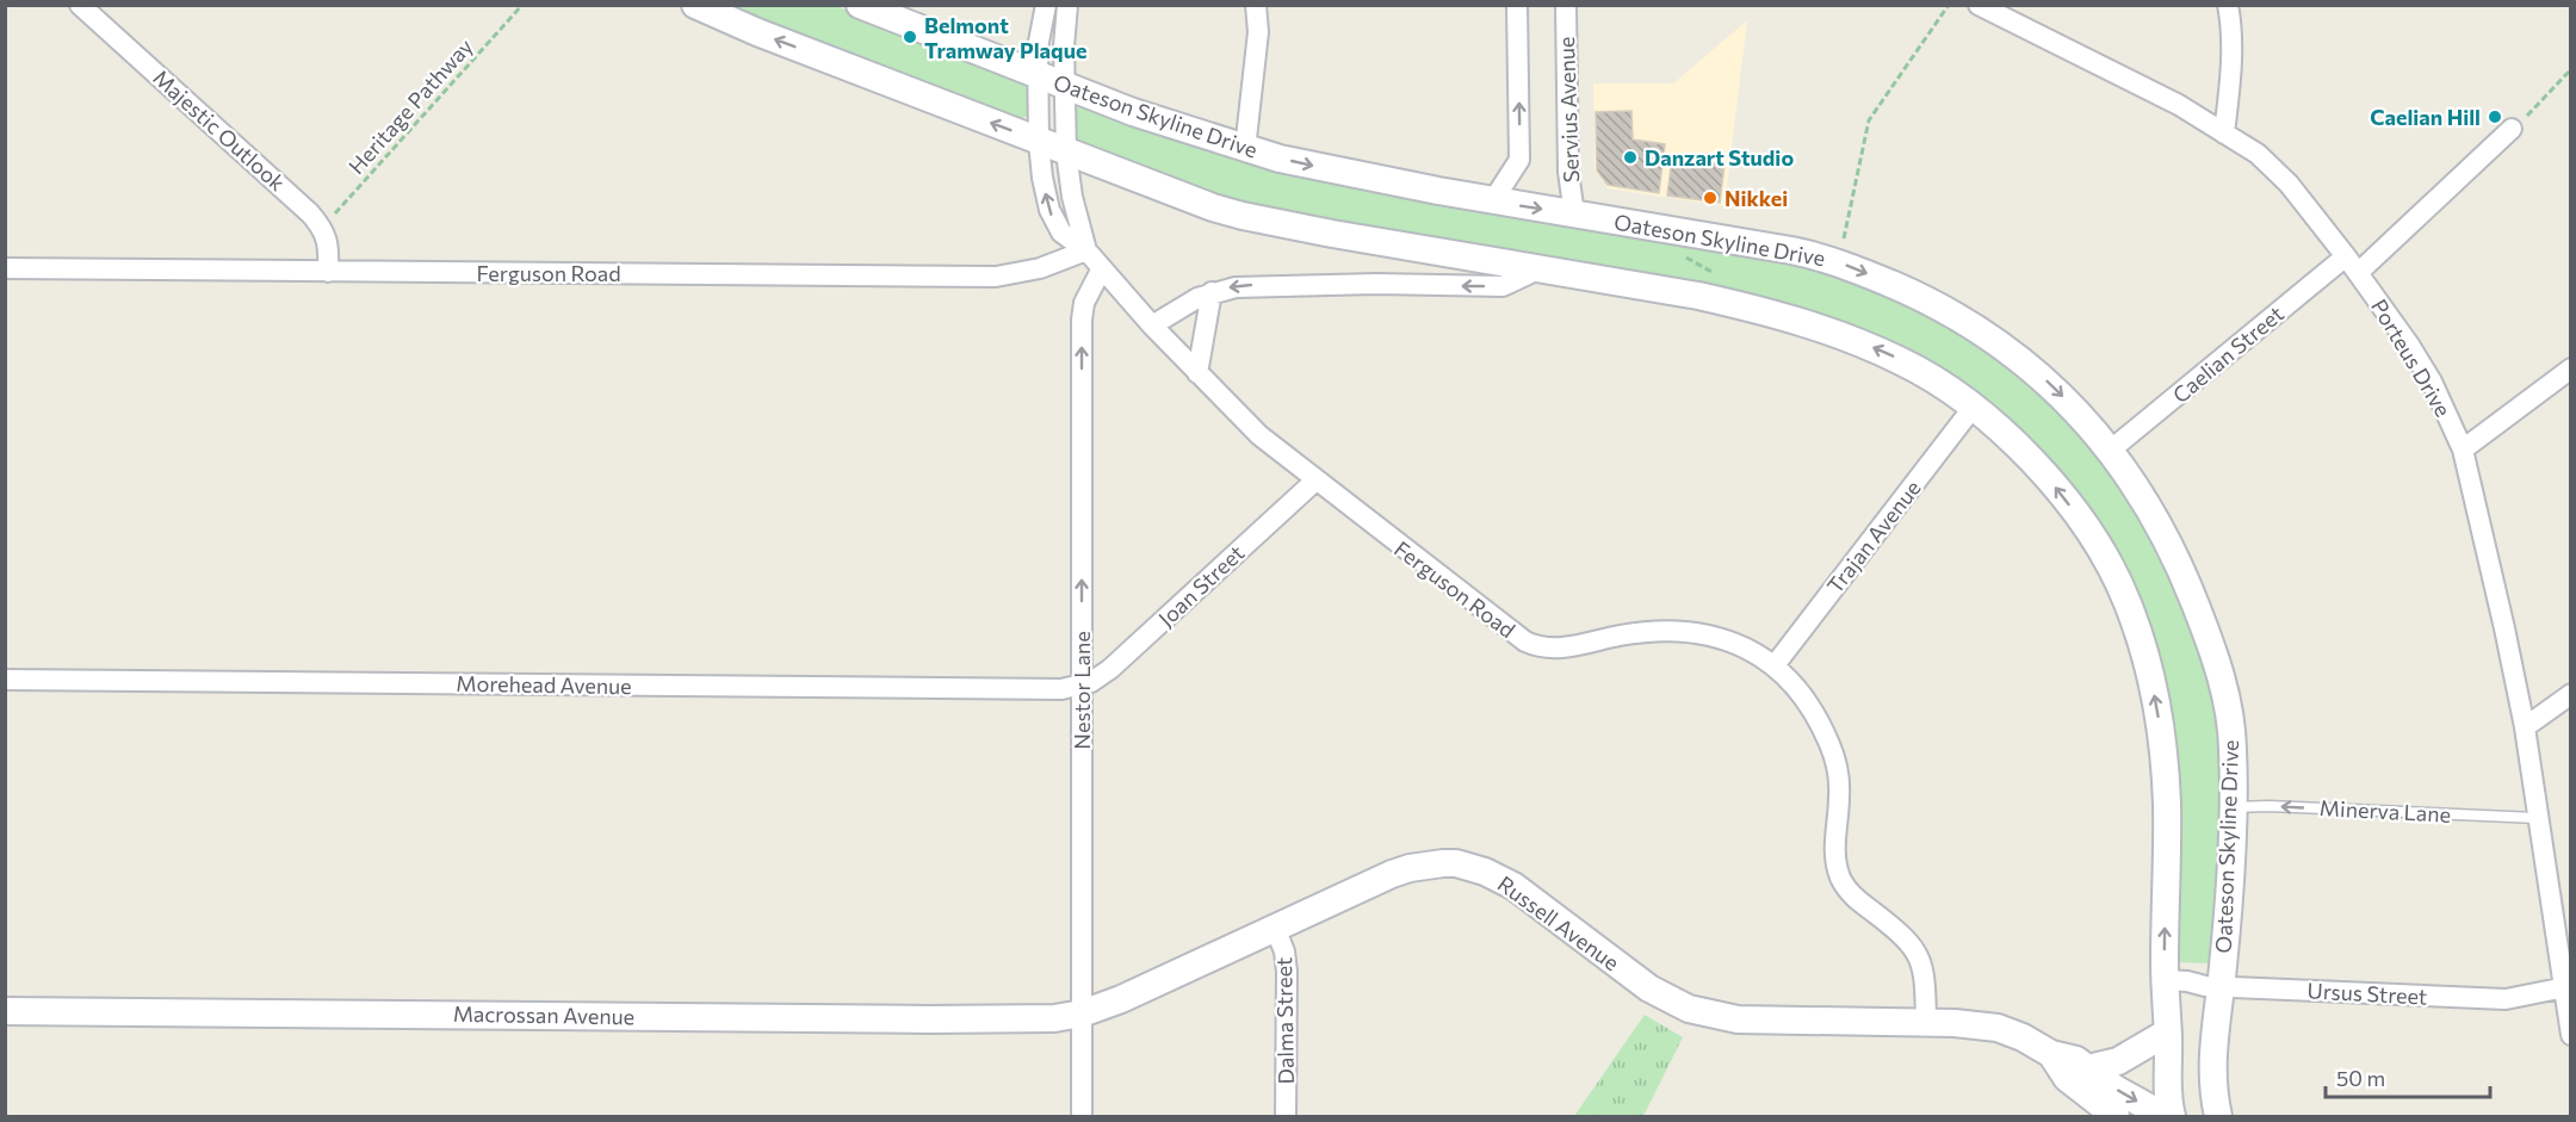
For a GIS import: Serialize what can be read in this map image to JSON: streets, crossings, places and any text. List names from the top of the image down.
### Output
{
  "streets": {
    "main road": ["Oateson Skyline Drive", "Russell Avenue", "Macrossan Avenue"],
    "street": [
      "Servius Avenue",
      "Majestic Outlook",
      "Ferguson Road",
      "Caelian Street",
      "Porteus Drive",
      "Trajan Avenue",
      "Joan Street",
      "Morehead Avenue",
      "Nestor Lane",
      "Ursus Street",
      "Dalma Street"
    ],
    "lane": ["Minerva Lane"],
    "path": ["Heritage Pathway"]
  },
  "crossings": [
    ["Heritage Pathway", "Majestic Outlook"],
    ["Servius Avenue", "Oateson Skyline Drive"],
    ["Oateson Skyline Drive", "Ferguson Road"],
    ["Oateson Skyline Drive", "Caelian Street"],
    ["Oateson Skyline Drive", "Minerva Lane"],
    ["Oateson Skyline Drive", "Ursus Street"],
    ["Ferguson Road", "Trajan Avenue"],
    ["Ferguson Road", "Joan Street"],
    ["Ferguson Road", "Nestor Lane"],
    ["Ferguson Road", "Russell Avenue"],
    ["Caelian Street", "Porteus Drive"],
    ["Porteus Drive", "Minerva Lane"],
    ["Porteus Drive", "Ursus Street"],
    ["Joan Street", "Morehead Avenue"],
    ["Joan Street", "Nestor Lane"],
    ["Morehead Avenue", "Nestor Lane"],
    ["Nestor Lane", "Russell Avenue"],
    ["Nestor Lane", "Macrossan Avenue"],
    ["Russell Avenue", "Macrossan Avenue"],
    ["Russell Avenue", "Dalma Street"]
  ],
  "one_way": ["Nestor Lane", "Minerva Lane"],
  "places": [
    "Belmont Tramway Plaque",
    "Caelian Hill",
    "Danzart Studio",
    "Nikkei"
  ],
  "scale_bar": "50 m"
}
